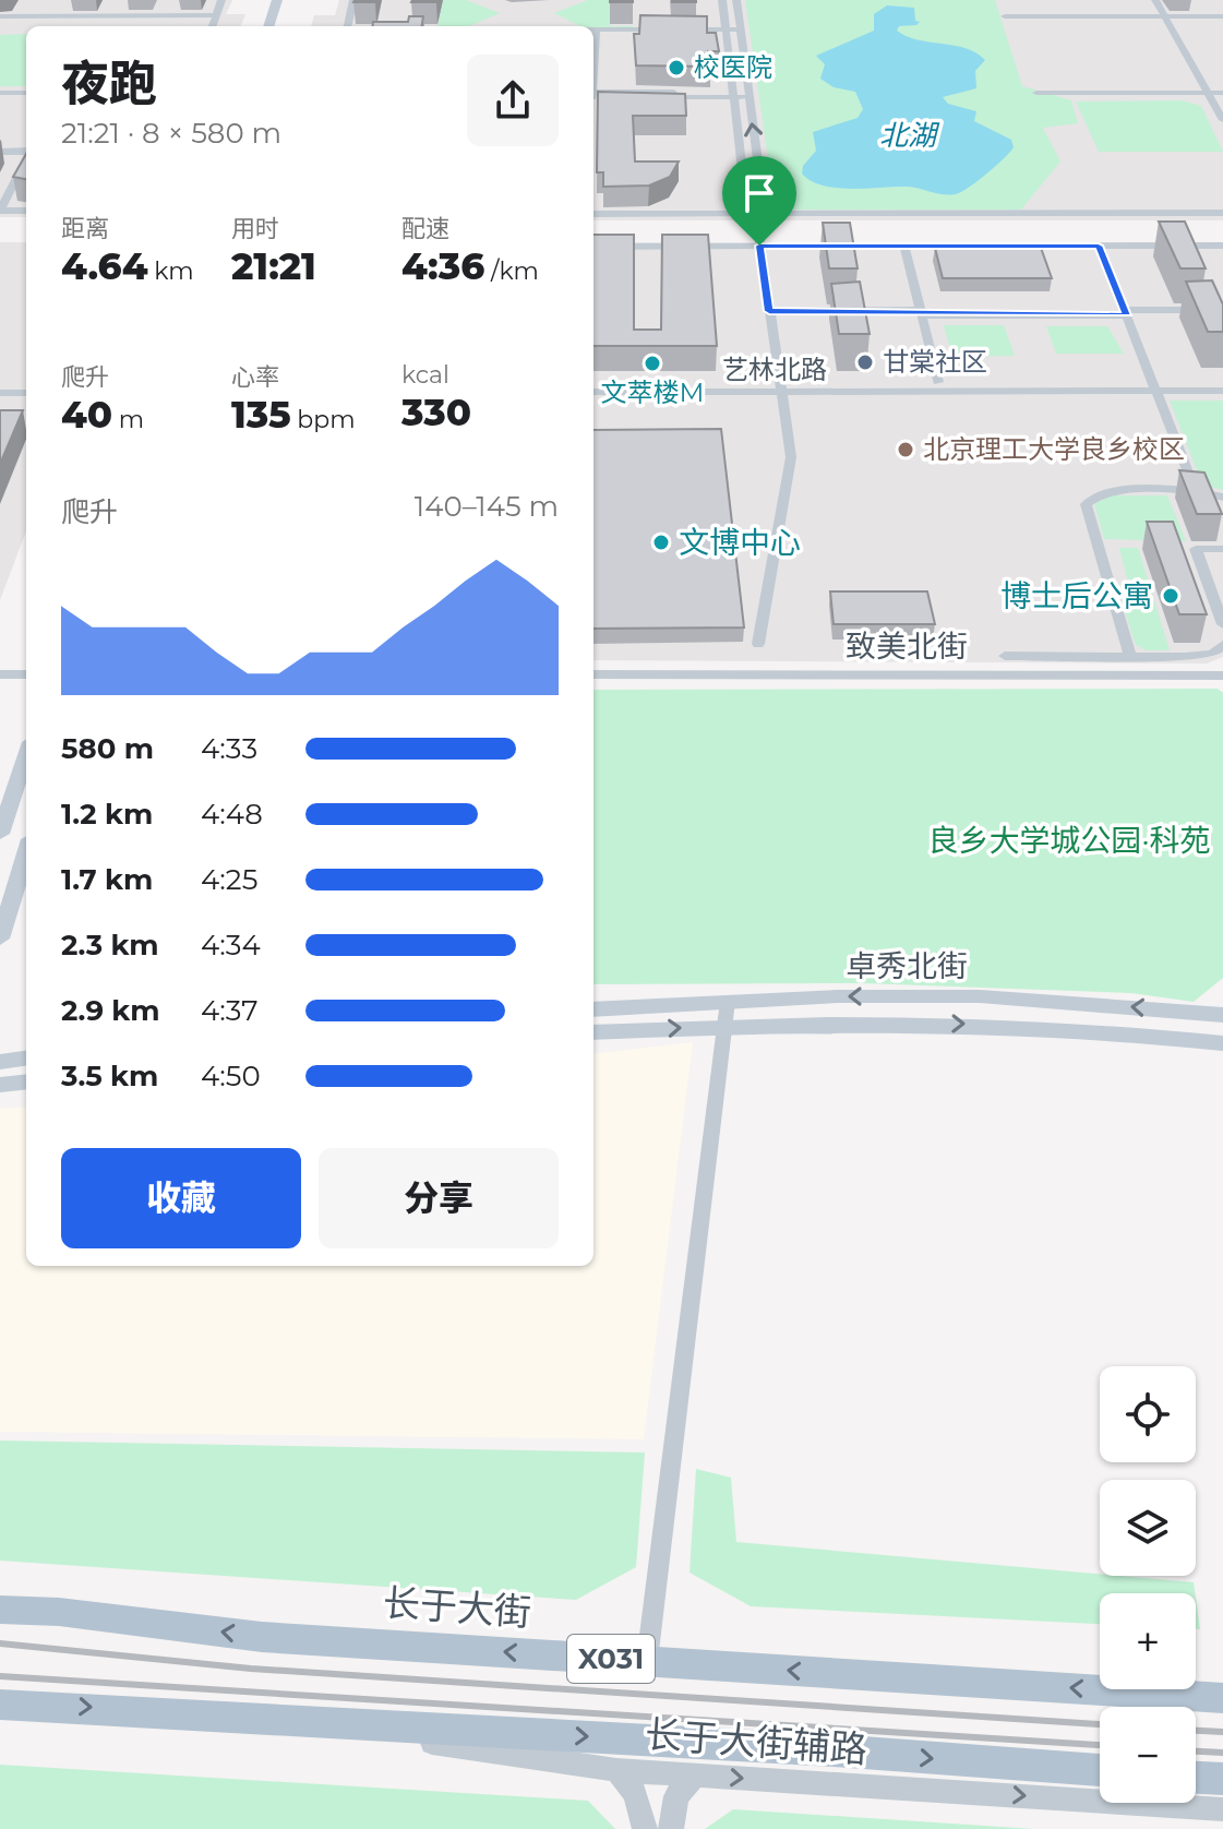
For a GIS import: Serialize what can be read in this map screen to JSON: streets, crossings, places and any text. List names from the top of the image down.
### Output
{
  "streets": {
    "main road": ["卓秀北街", "长于大街", "X031"],
    "street": ["艺林北路", "致美北街", "长于大街辅路"]
  },
  "one_way": ["长于大街辅路"],
  "water": ["北湖"],
  "parks": ["良乡大学城公园·科苑"],
  "places": [
    "校医院",
    "甘棠社区",
    "文萃楼M",
    "北京理工大学良乡校区",
    "文博中心",
    "博士后公寓"
  ],
  "page": {
    "heading": ["夜跑", "21:21 · 8 × 580 m"],
    "stats": [
      ["距离", "4.64 km"],
      ["用时", "21:21"],
      ["配速", "4:36 /km"],
      ["爬升", "40 m"],
      ["心率", "135 bpm"],
      ["kcal", "330"]
    ],
    "chart": ["爬升", "140–145 m"],
    "list": [
      {
        "name": "580 m",
        "note": "4:33"
      },
      {
        "name": "1.2 km",
        "note": "4:48"
      },
      {
        "name": "1.7 km",
        "note": "4:25"
      },
      {
        "name": "2.3 km",
        "note": "4:34"
      },
      {
        "name": "2.9 km",
        "note": "4:37"
      },
      {
        "name": "3.5 km",
        "note": "4:50"
      }
    ],
    "buttons": ["收藏", "分享"],
    "map_buttons": ["+", "−"]
  }
}
